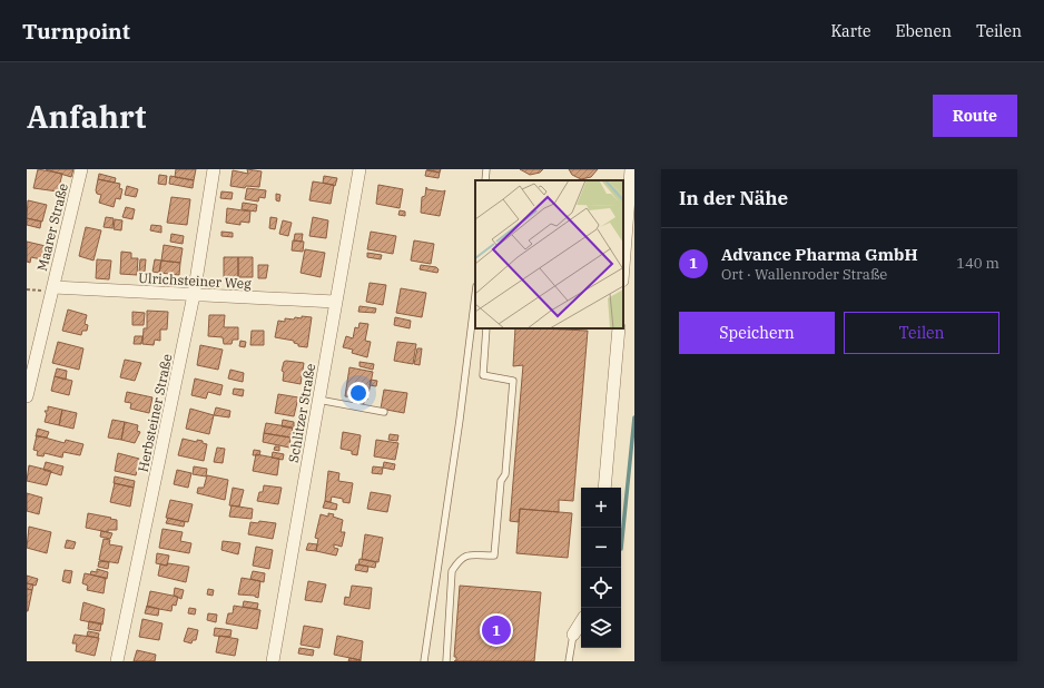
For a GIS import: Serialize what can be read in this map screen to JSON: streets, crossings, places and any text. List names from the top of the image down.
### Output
{
  "streets": {
    "street": [
      "Maarer Straße",
      "Ulrichsteiner Weg",
      "Herbsteiner Straße",
      "Schlitzer Straße"
    ]
  },
  "crossings": [
    ["Maarer Straße", "Ulrichsteiner Weg"],
    ["Ulrichsteiner Weg", "Herbsteiner Straße"],
    ["Ulrichsteiner Weg", "Schlitzer Straße"]
  ],
  "page": {
    "header": "Turnpoint",
    "nav": ["Karte", "Ebenen", "Teilen"],
    "buttons": [
      "Route",
      ["Speichern", "Teilen"]
    ],
    "title": "Anfahrt",
    "heading": "In der Nähe",
    "list": [
      {
        "mark": "1",
        "name": "Advance Pharma GmbH",
        "note": "Ort · Wallenroder Straße",
        "value": "140 m"
      }
    ],
    "map_buttons": ["+", "−"],
    "pins": "1"
  }
}
